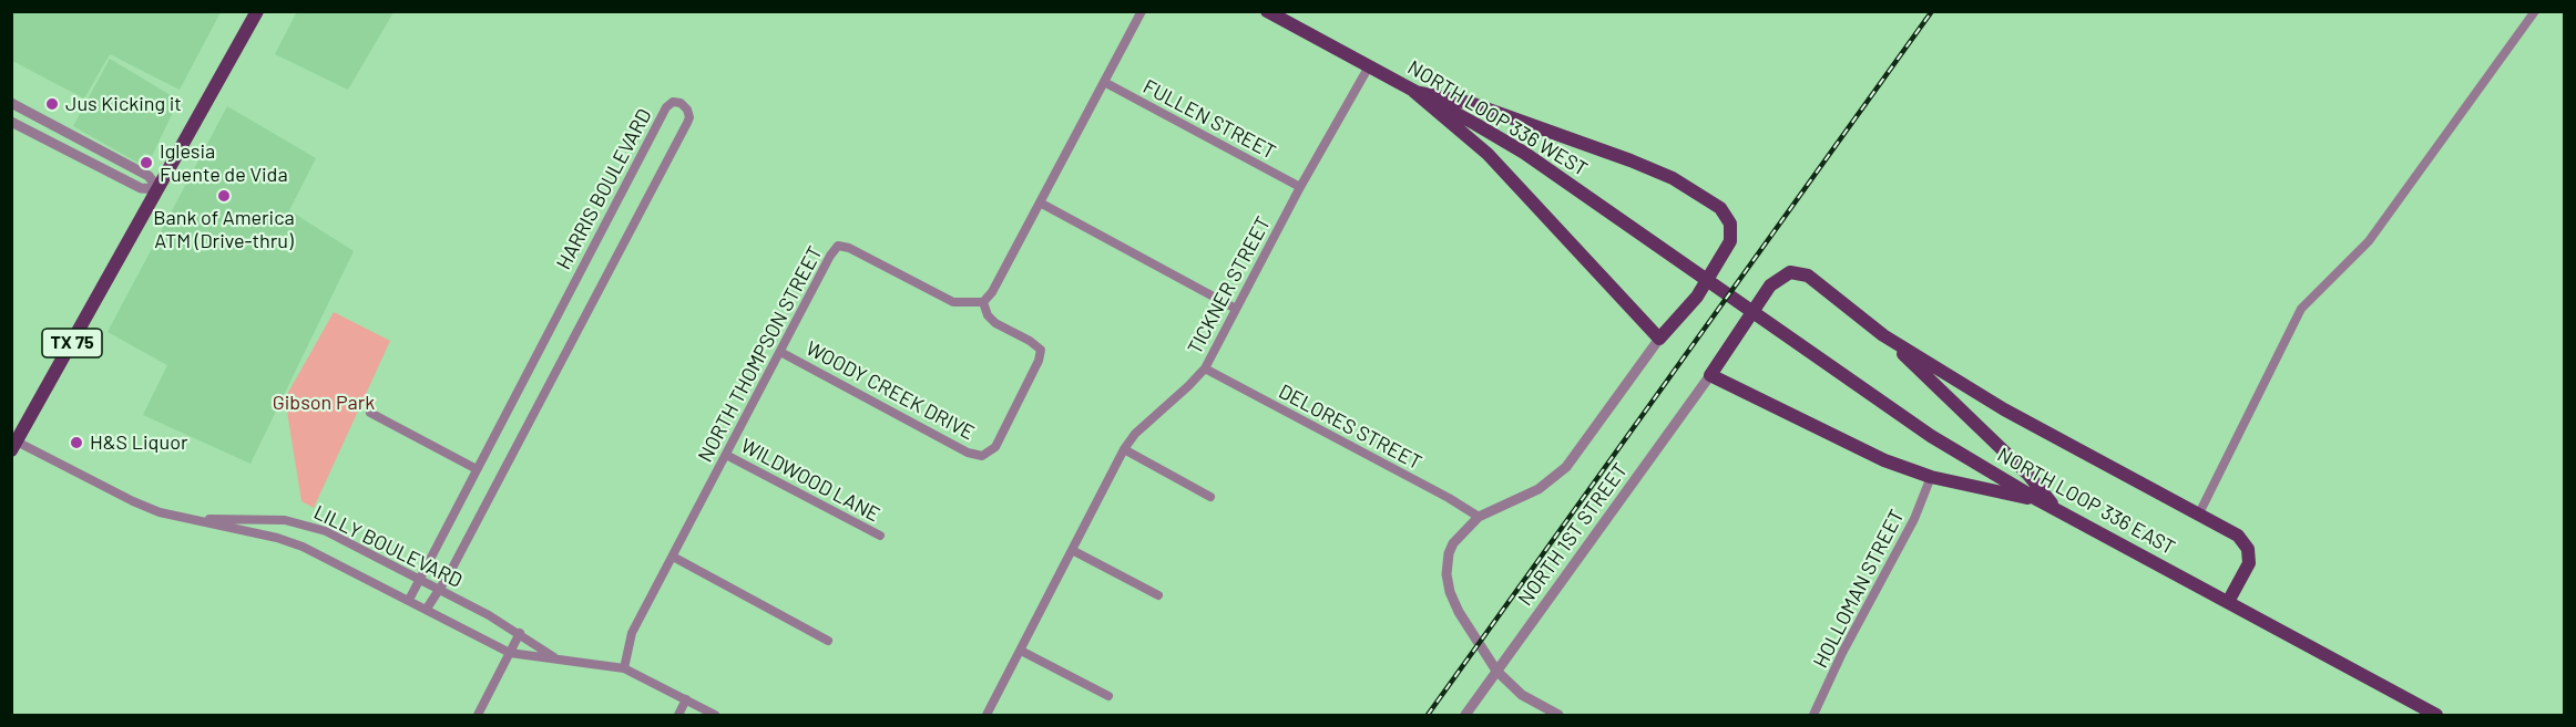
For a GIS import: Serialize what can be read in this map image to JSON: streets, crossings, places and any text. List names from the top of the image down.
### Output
{
  "streets": {
    "main road": ["NORTH LOOP 336 WEST", "TX 75", "NORTH LOOP 336 EAST"],
    "street": [
      "FULLEN STREET",
      "HARRIS BOULEVARD",
      "TICKNER STREET",
      "NORTH THOMPSON STREET",
      "WOODY CREEK DRIVE",
      "DELORES STREET",
      "WILDWOOD LANE",
      "NORTH 1ST STREET",
      "LILLY BOULEVARD",
      "HOLLOMAN STREET"
    ]
  },
  "crossings": [
    ["NORTH LOOP 336 WEST", "TICKNER STREET"],
    ["NORTH LOOP 336 WEST", "NORTH LOOP 336 EAST"],
    ["FULLEN STREET", "TICKNER STREET"],
    ["HARRIS BOULEVARD", "LILLY BOULEVARD"],
    ["TICKNER STREET", "DELORES STREET"],
    ["TX 75", "LILLY BOULEVARD"],
    ["NORTH THOMPSON STREET", "WOODY CREEK DRIVE"],
    ["NORTH THOMPSON STREET", "WILDWOOD LANE"],
    ["NORTH THOMPSON STREET", "LILLY BOULEVARD"]
  ],
  "parks": ["Gibson Park"],
  "places": [
    "Jus Kicking it",
    "Iglesia Fuente de Vida",
    "Bank of America ATM (Drive-thru)",
    "H&S Liquor"
  ]
}
